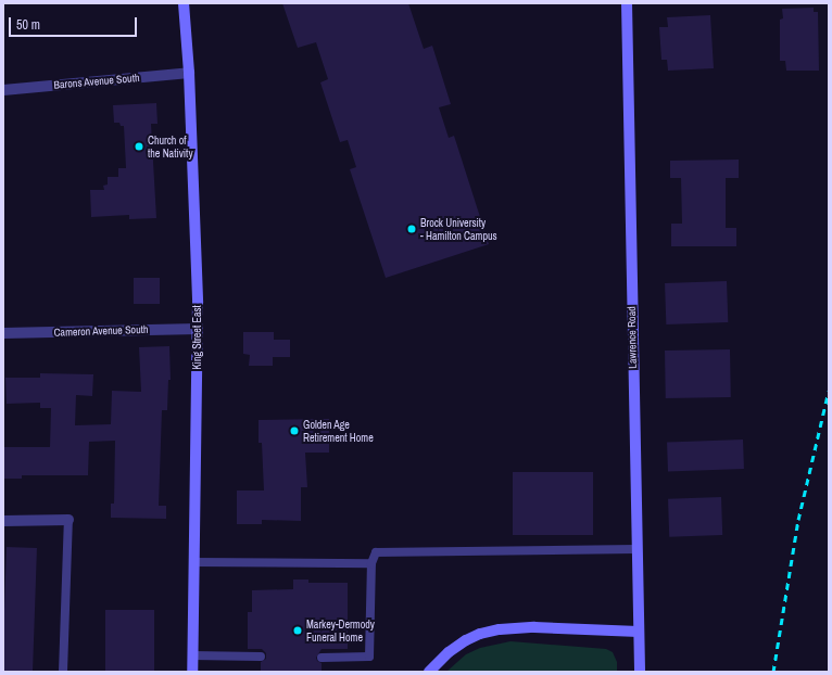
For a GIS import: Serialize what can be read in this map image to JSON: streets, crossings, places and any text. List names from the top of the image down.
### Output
{
  "streets": {
    "main road": ["King Street East", "Lawrence Road"],
    "street": ["Barons Avenue South", "Cameron Avenue South"]
  },
  "crossings": [
    ["Barons Avenue South", "King Street East"],
    ["Cameron Avenue South", "King Street East"]
  ],
  "places": [
    "Church of the Nativity",
    "Brock University - Hamilton Campus",
    "Golden Age Retirement Home",
    "Markey-Dermody Funeral Home"
  ],
  "scale_bar": "50 m"
}
